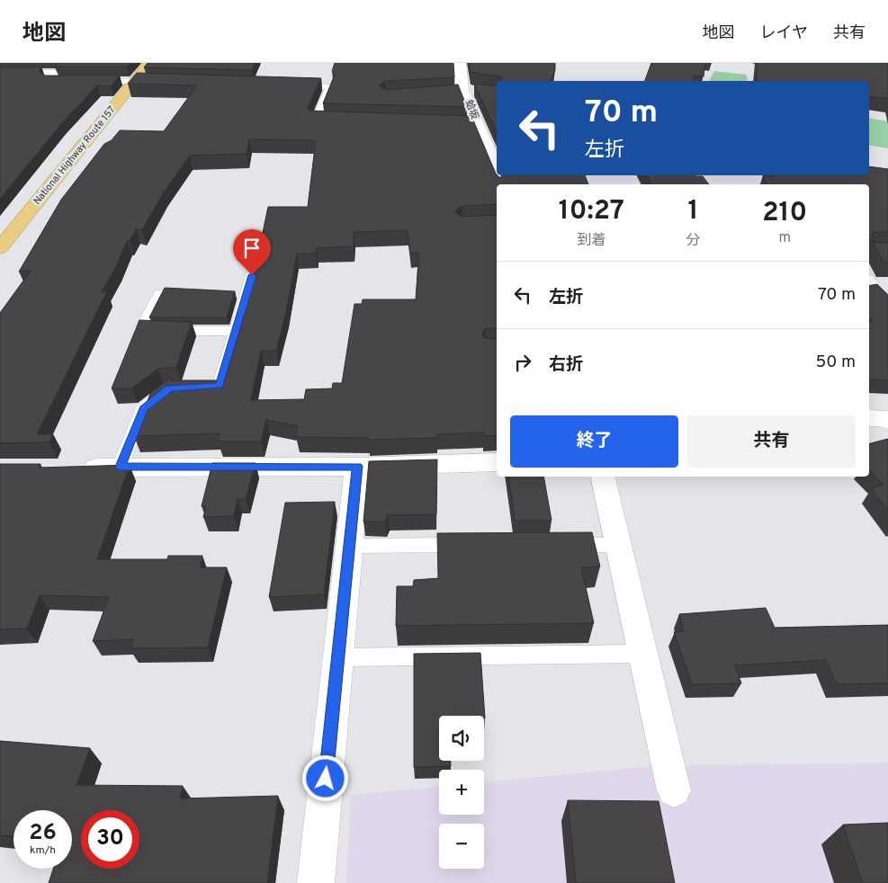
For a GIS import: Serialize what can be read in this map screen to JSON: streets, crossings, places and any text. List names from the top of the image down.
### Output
{
  "streets": {
    "highway": ["National Highway Route 157"],
    "street": ["蛤坂"]
  },
  "page": {
    "header": "地図",
    "nav": ["地図", "レイヤ", "共有"],
    "turn": ["70 m", "左折"],
    "eta": [
      "10:27",
      "到着",
      "1",
      "分",
      "210",
      "m"
    ],
    "list": [
      {
        "name": "左折",
        "value": "70 m"
      },
      {
        "name": "右折",
        "value": "50 m"
      }
    ],
    "buttons": ["終了", "共有"],
    "map_buttons": ["+", "−"],
    "speed": "26 km/h",
    "limit": "30"
  }
}
